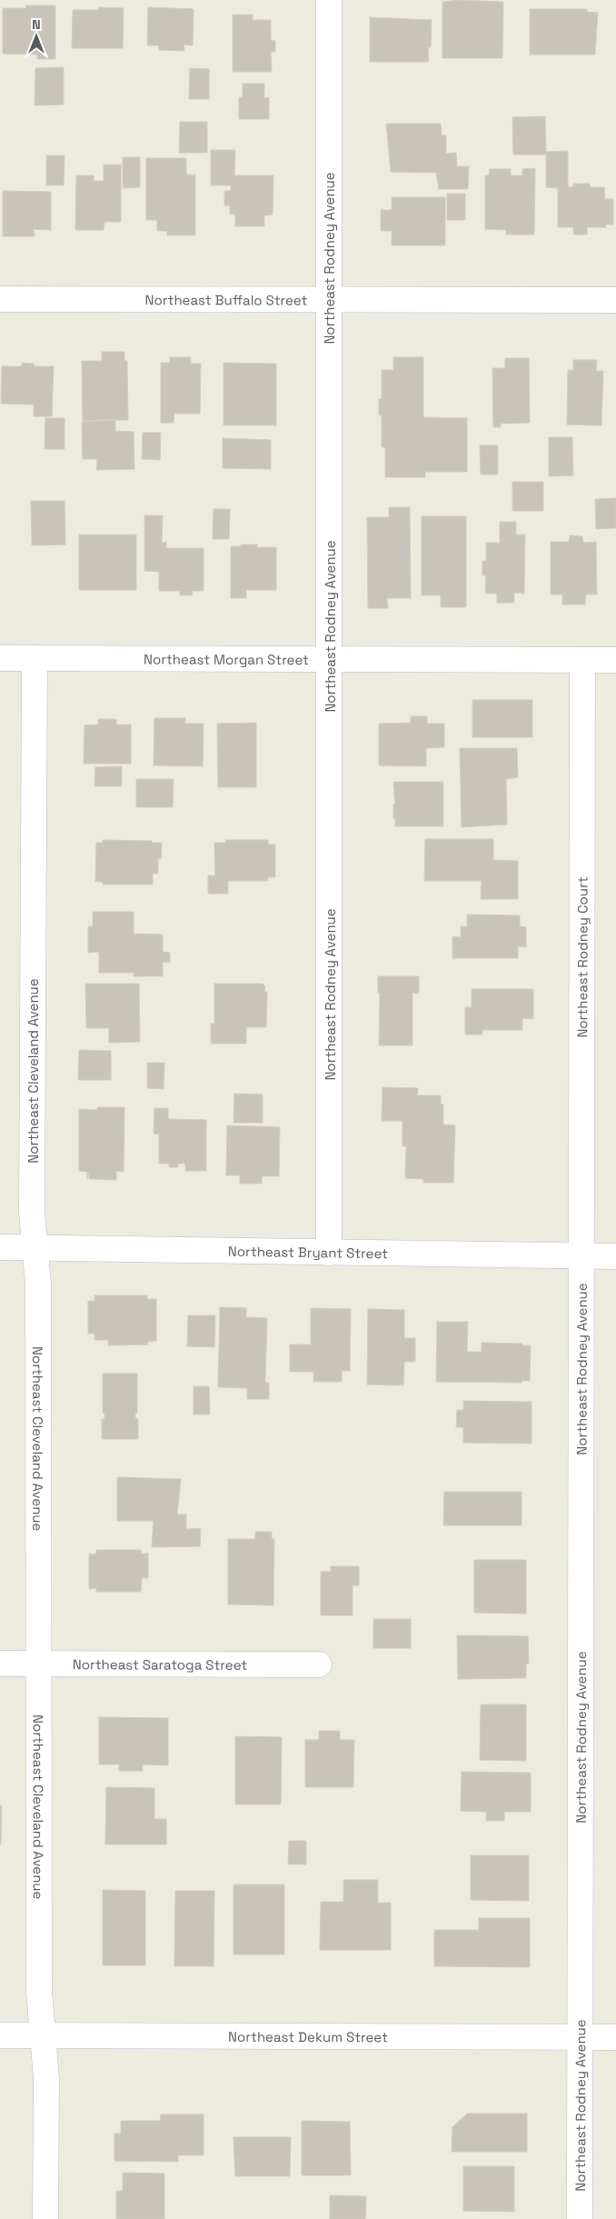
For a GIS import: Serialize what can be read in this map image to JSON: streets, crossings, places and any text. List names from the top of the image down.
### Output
{
  "streets": {
    "street": [
      "Northeast Rodney Avenue",
      "Northeast Buffalo Street",
      "Northeast Morgan Street",
      "Northeast Rodney Court",
      "Northeast Cleveland Avenue",
      "Northeast Bryant Street",
      "Northeast Saratoga Street",
      "Northeast Dekum Street"
    ]
  },
  "crossings": [
    ["Northeast Rodney Avenue", "Northeast Buffalo Street"],
    ["Northeast Rodney Avenue", "Northeast Morgan Street"],
    ["Northeast Rodney Avenue", "Northeast Rodney Court"],
    ["Northeast Rodney Avenue", "Northeast Bryant Street"],
    ["Northeast Rodney Avenue", "Northeast Dekum Street"],
    ["Northeast Morgan Street", "Northeast Rodney Court"],
    ["Northeast Morgan Street", "Northeast Cleveland Avenue"],
    ["Northeast Rodney Court", "Northeast Bryant Street"],
    ["Northeast Cleveland Avenue", "Northeast Bryant Street"],
    ["Northeast Cleveland Avenue", "Northeast Saratoga Street"],
    ["Northeast Cleveland Avenue", "Northeast Dekum Street"]
  ],
  "north": "top"
}
